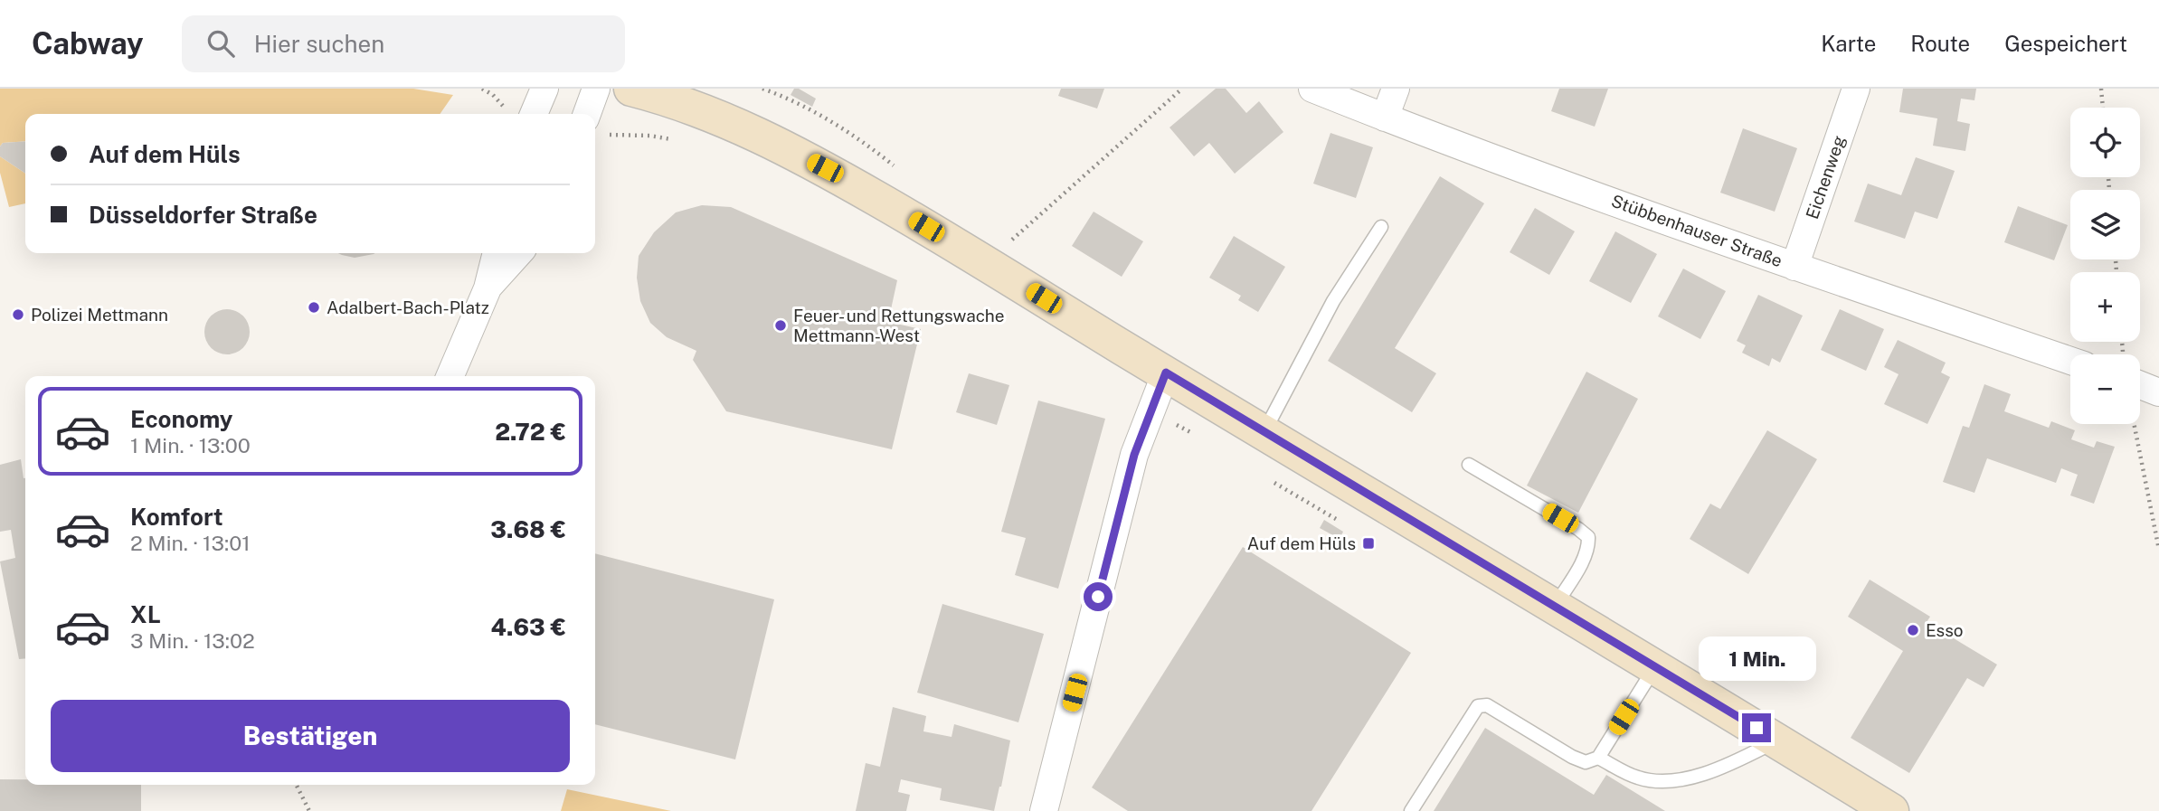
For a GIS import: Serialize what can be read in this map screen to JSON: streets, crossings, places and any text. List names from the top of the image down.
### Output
{
  "streets": {
    "street": ["Eichenweg", "Stübbenhauser Straße"]
  },
  "crossings": [
    ["Eichenweg", "Stübbenhauser Straße"]
  ],
  "places": {
    "other": [
      "Adalbert-Bach-Platz",
      "Polizei Mettmann",
      "Feuer- und Rettungswache Mettmann-West",
      "Esso"
    ],
    "transit": ["Auf dem Hüls"]
  },
  "page": {
    "header": "Cabway",
    "search": "Hier suchen",
    "nav": ["Karte", "Route", "Gespeichert"],
    "map_buttons": ["+", "−"],
    "banner": ["Auf dem Hüls", "Düsseldorfer Straße"],
    "list": [
      {
        "name": "Economy",
        "note": "1 Min. · 13:00",
        "value": "2.72 €"
      },
      {
        "name": "Komfort",
        "note": "2 Min. · 13:01",
        "value": "3.68 €"
      },
      {
        "name": "XL",
        "note": "3 Min. · 13:02",
        "value": "4.63 €"
      }
    ],
    "bubble": "1 Min.",
    "buttons": "Bestätigen"
  }
}
